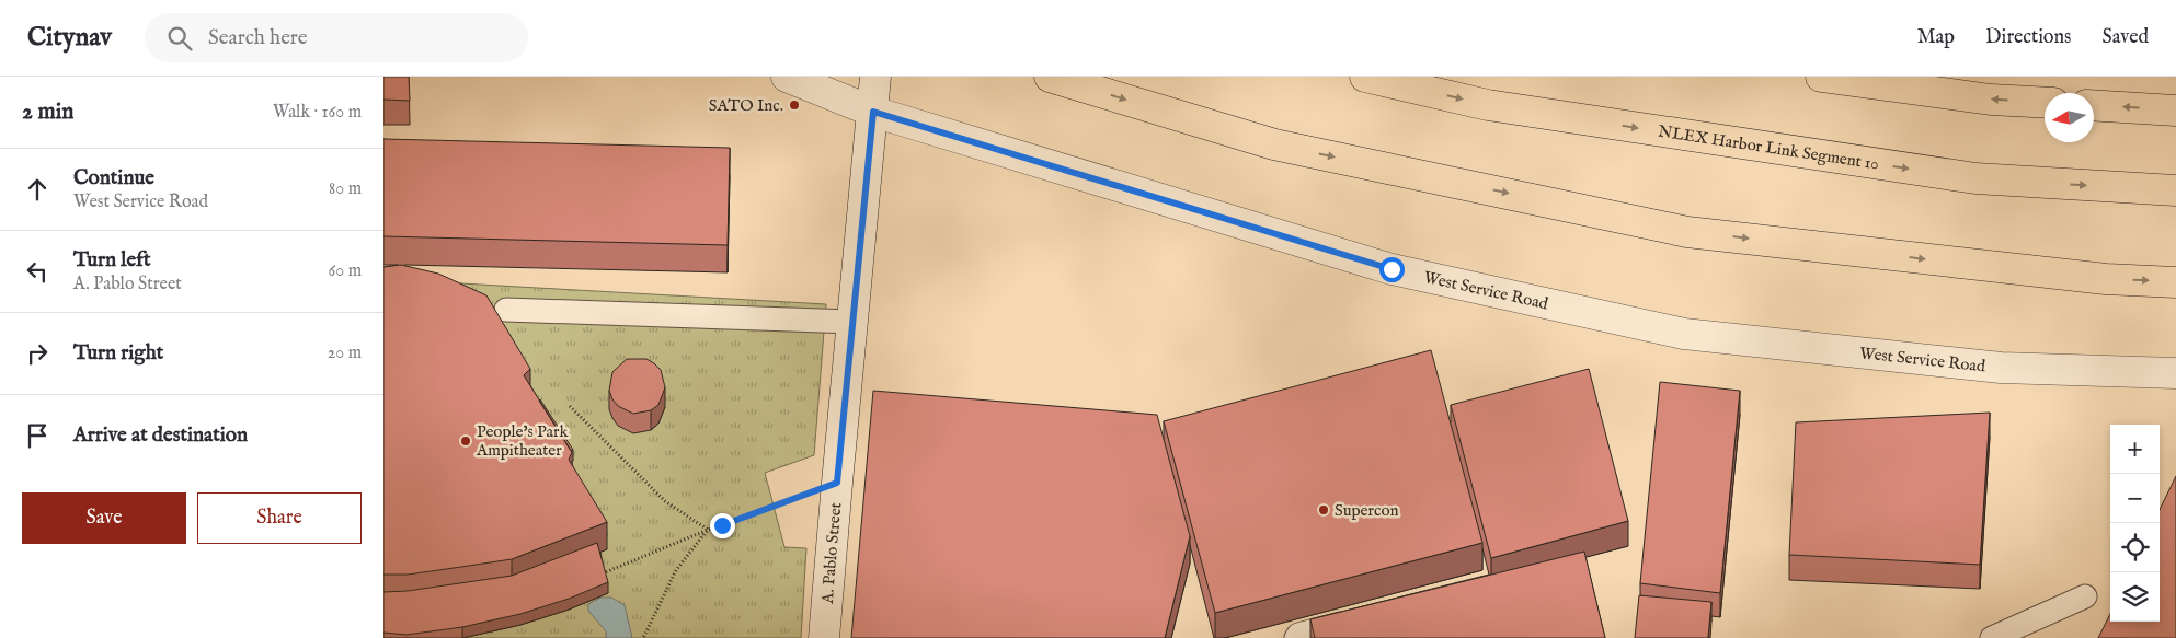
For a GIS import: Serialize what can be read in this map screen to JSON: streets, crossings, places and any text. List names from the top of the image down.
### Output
{
  "streets": {
    "highway": ["NLEX Harbor Link Segment 10"],
    "street": ["West Service Road", "A. Pablo Street"]
  },
  "crossings": [
    ["West Service Road", "A. Pablo Street"]
  ],
  "places": ["SATO Inc.", "People's Park Ampitheater", "Supercon"],
  "north": "left",
  "page": {
    "header": "Citynav",
    "search": "Search here",
    "nav": ["Map", "Directions", "Saved"],
    "heading": ["2 min", "Walk · 160 m"],
    "list": [
      ["Continue", "West Service Road", "80 m"],
      ["Turn left", "A. Pablo Street", "60 m"],
      ["Turn right", "20 m"],
      "Arrive at destination"
    ],
    "map_buttons": ["+", "−"],
    "buttons": ["Save", "Share"]
  }
}
